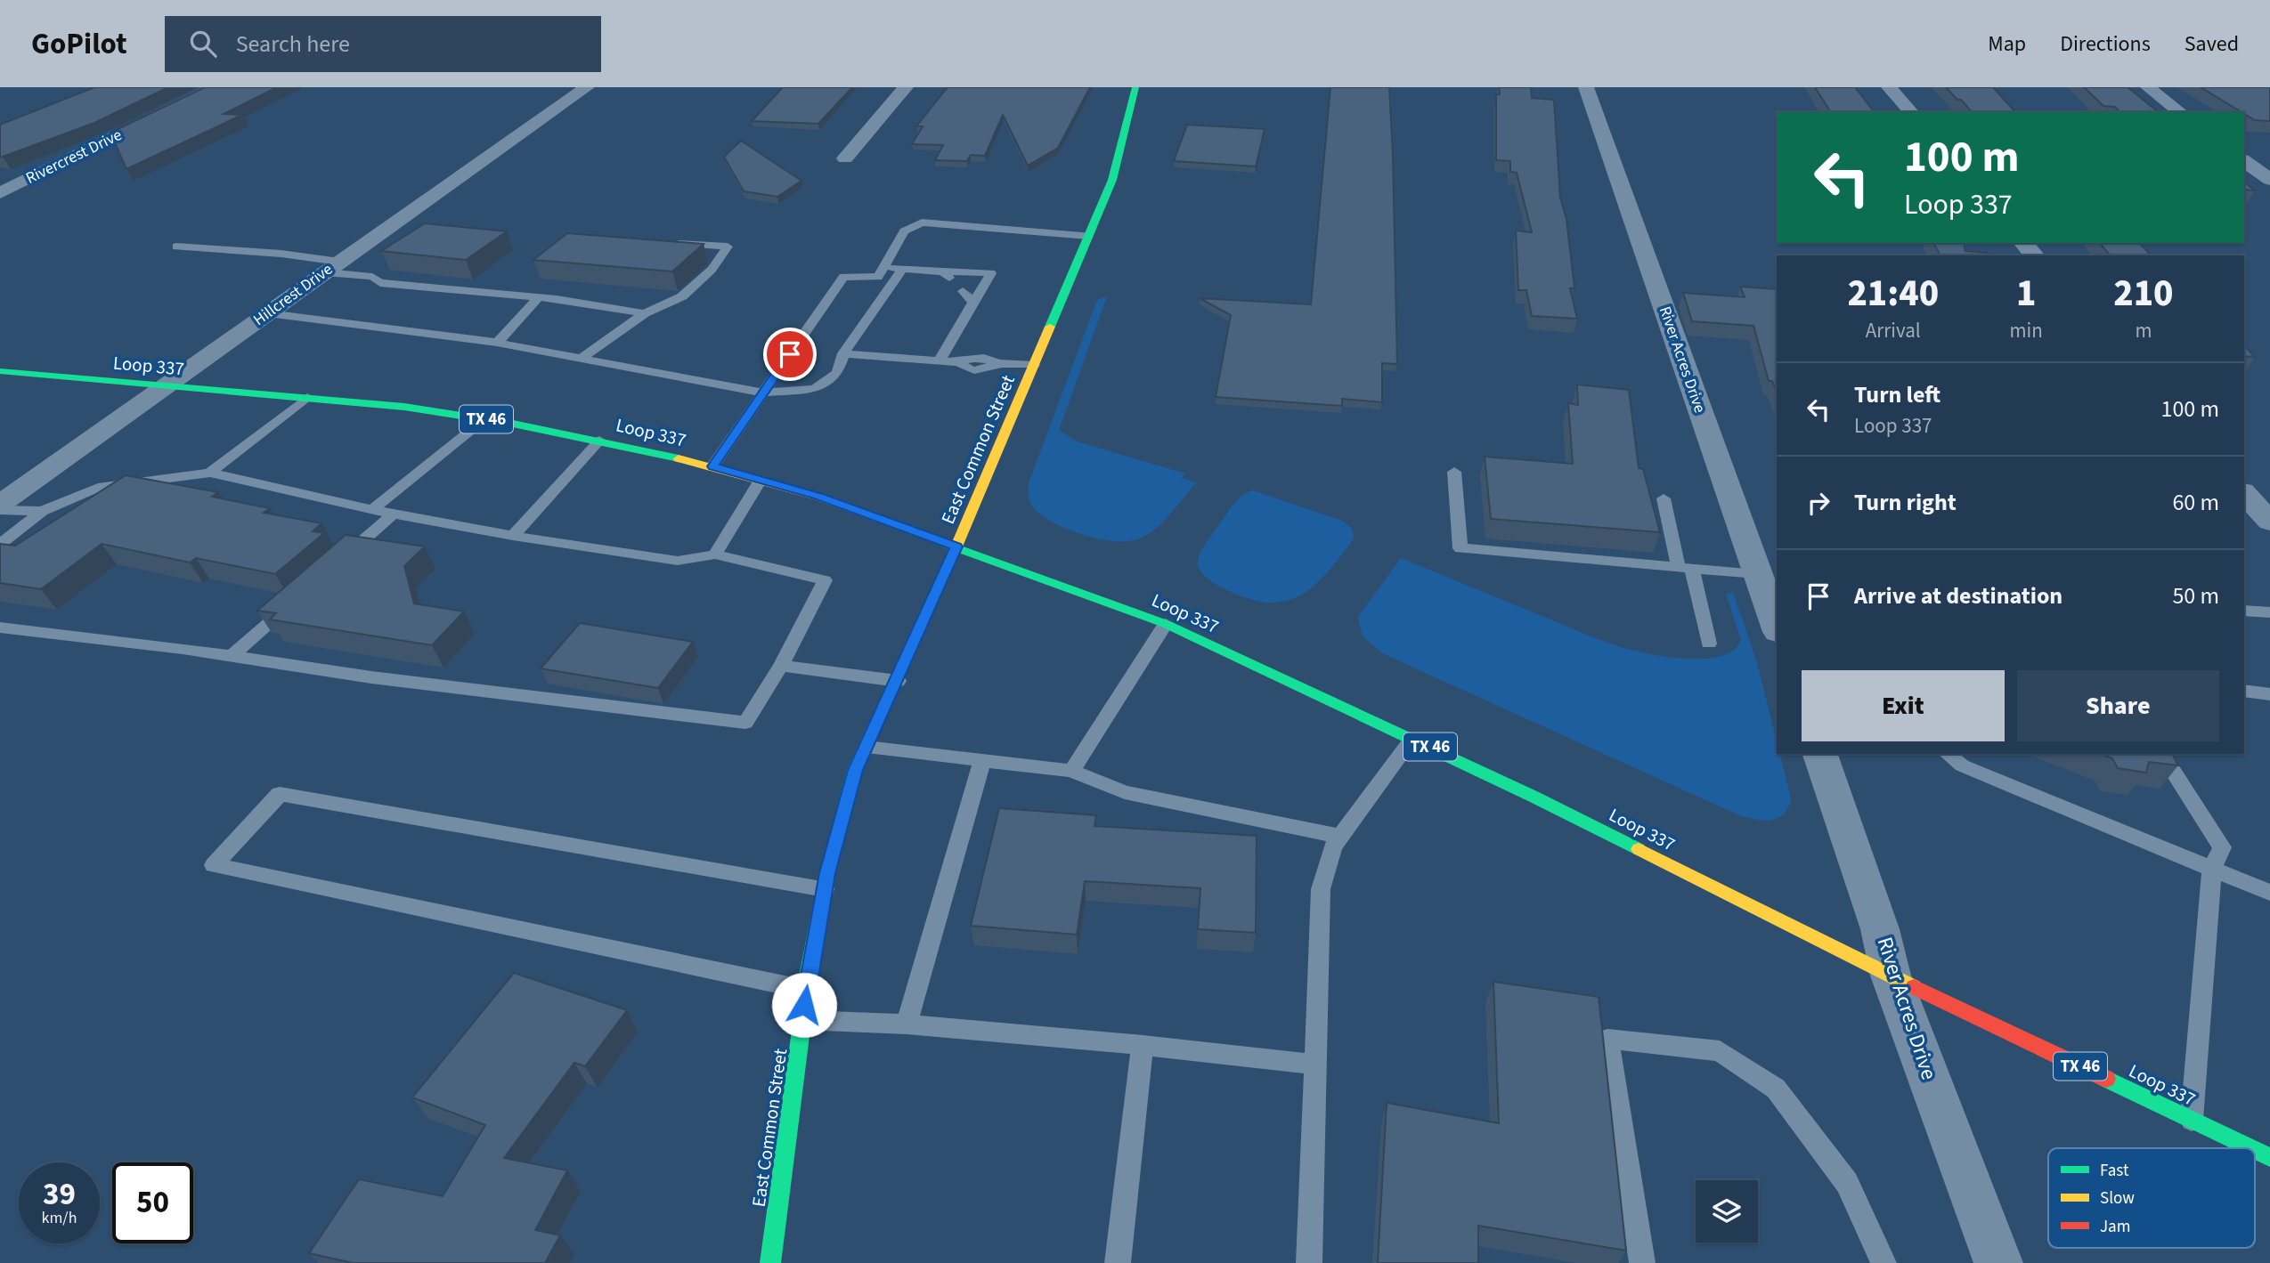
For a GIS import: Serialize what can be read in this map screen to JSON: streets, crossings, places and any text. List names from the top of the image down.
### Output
{
  "streets": {
    "main road": ["Loop 337", "TX 46", "East Common Street"],
    "street": ["Rivercrest Drive", "Hillcrest Drive", "River Acres Drive"]
  },
  "crossings": [
    ["Hillcrest Drive", "Loop 337"],
    ["River Acres Drive", "Loop 337"],
    ["Loop 337", "East Common Street"]
  ],
  "legend": ["Fast", "Slow", "Jam"],
  "page": {
    "header": "GoPilot",
    "search": "Search here",
    "nav": ["Map", "Directions", "Saved"],
    "turn": ["100 m", "Loop 337"],
    "eta": [
      "21:40",
      "Arrival",
      "1",
      "min",
      "210",
      "m"
    ],
    "list": [
      {
        "name": "Turn left",
        "note": "Loop 337",
        "value": "100 m"
      },
      {
        "name": "Turn right",
        "value": "60 m"
      },
      {
        "name": "Arrive at destination",
        "value": "50 m"
      }
    ],
    "buttons": ["Exit", "Share"],
    "speed": "39 km/h",
    "limit": "50"
  }
}
